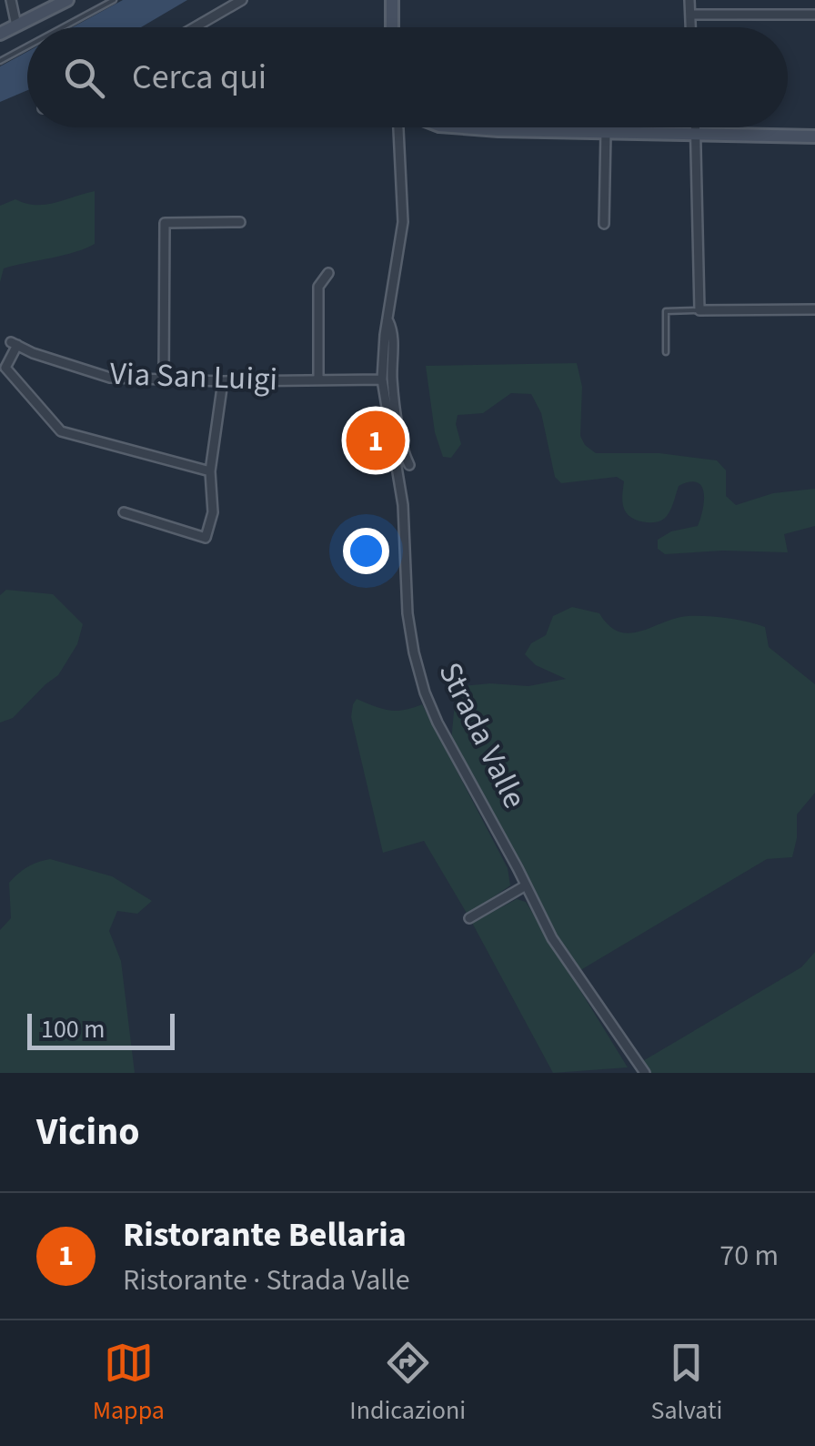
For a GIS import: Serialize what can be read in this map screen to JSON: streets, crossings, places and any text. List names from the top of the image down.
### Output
{
  "streets": {
    "street": ["Via San Luigi", "Strada Valle"]
  },
  "crossings": [
    ["Via San Luigi", "Strada Valle"]
  ],
  "scale_bar": "100 m",
  "page": {
    "search": "Cerca qui",
    "pins": "1",
    "scale": "100 m",
    "heading": "Vicino",
    "list": [
      {
        "mark": "1",
        "name": "Ristorante Bellaria",
        "note": "Ristorante · Strada Valle",
        "value": "70 m"
      }
    ],
    "nav": ["Mappa", "Indicazioni", "Salvati"]
  }
}
